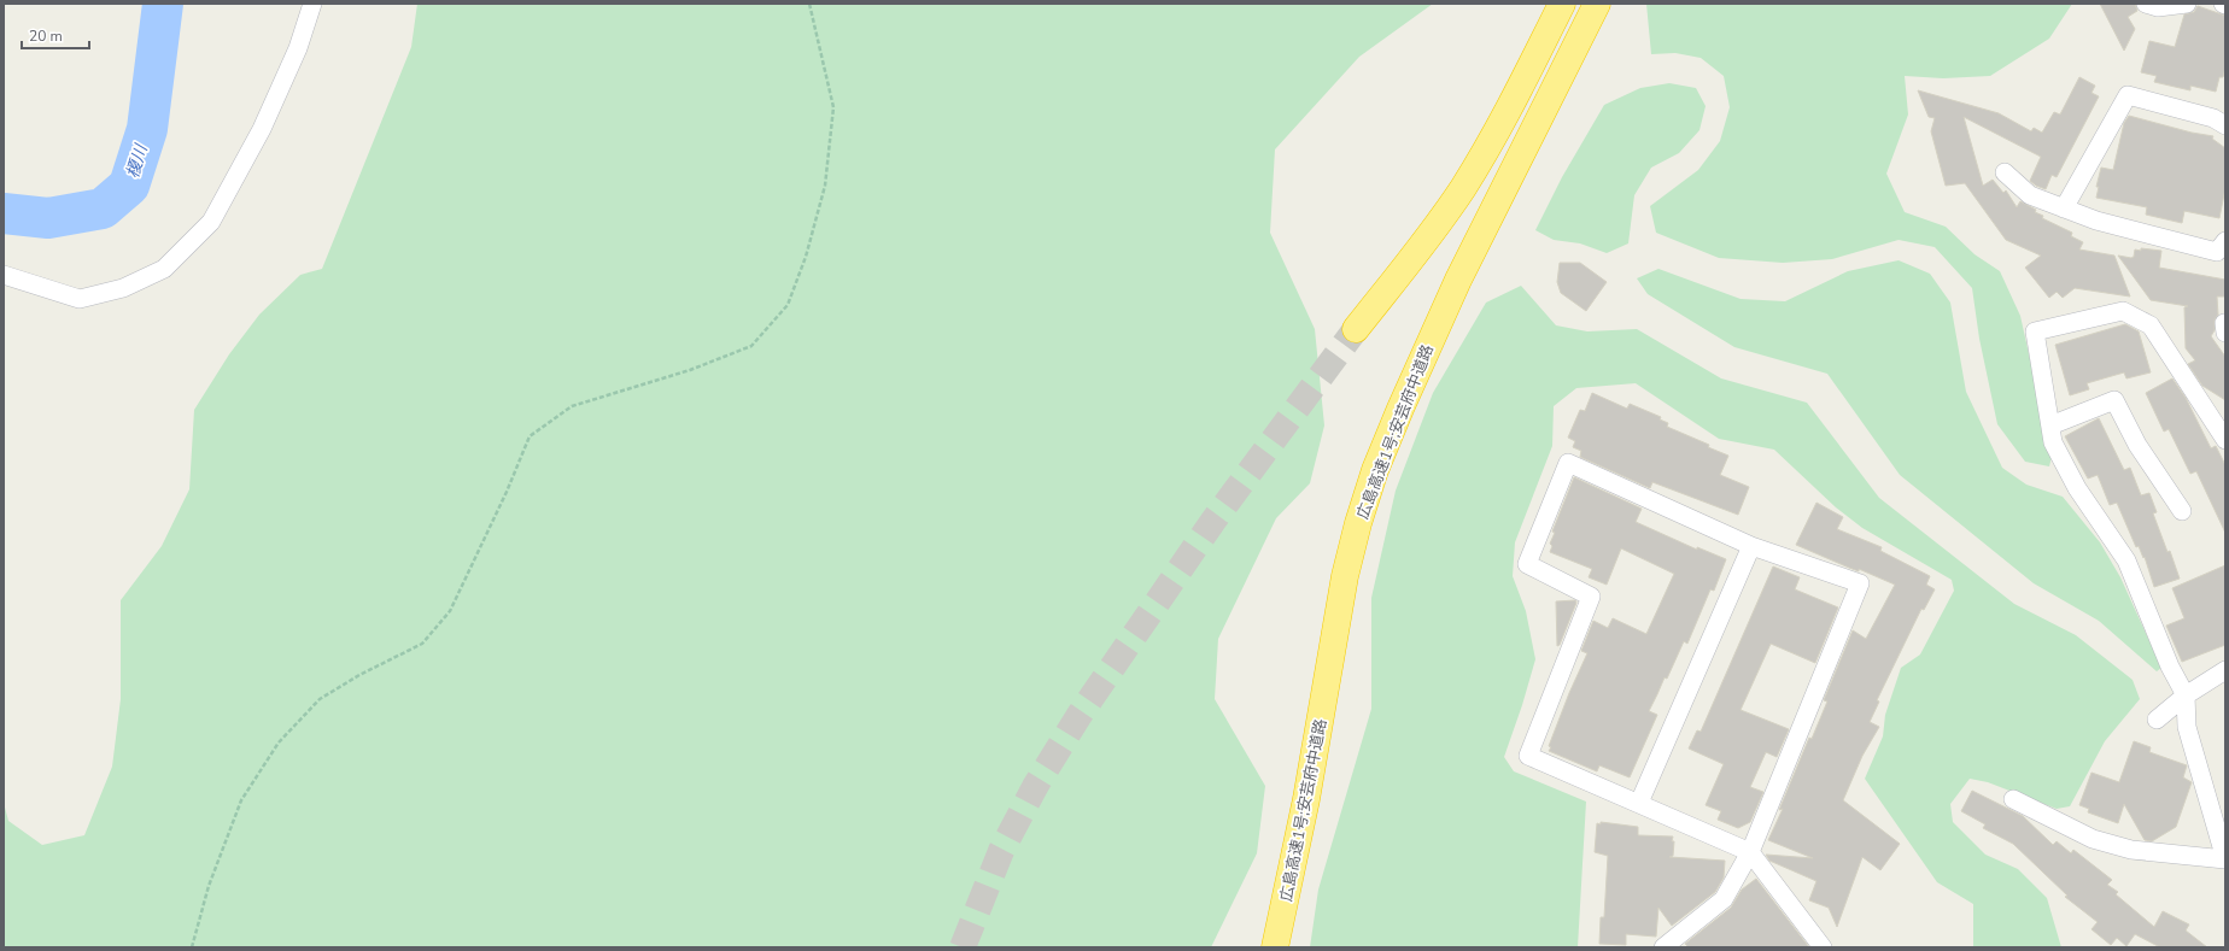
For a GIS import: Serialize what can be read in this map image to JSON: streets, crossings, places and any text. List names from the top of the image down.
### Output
{
  "streets": {
    "highway": ["広島高速1号;安芸府中道路"]
  },
  "water": ["榎川"],
  "scale_bar": "20 m"
}
